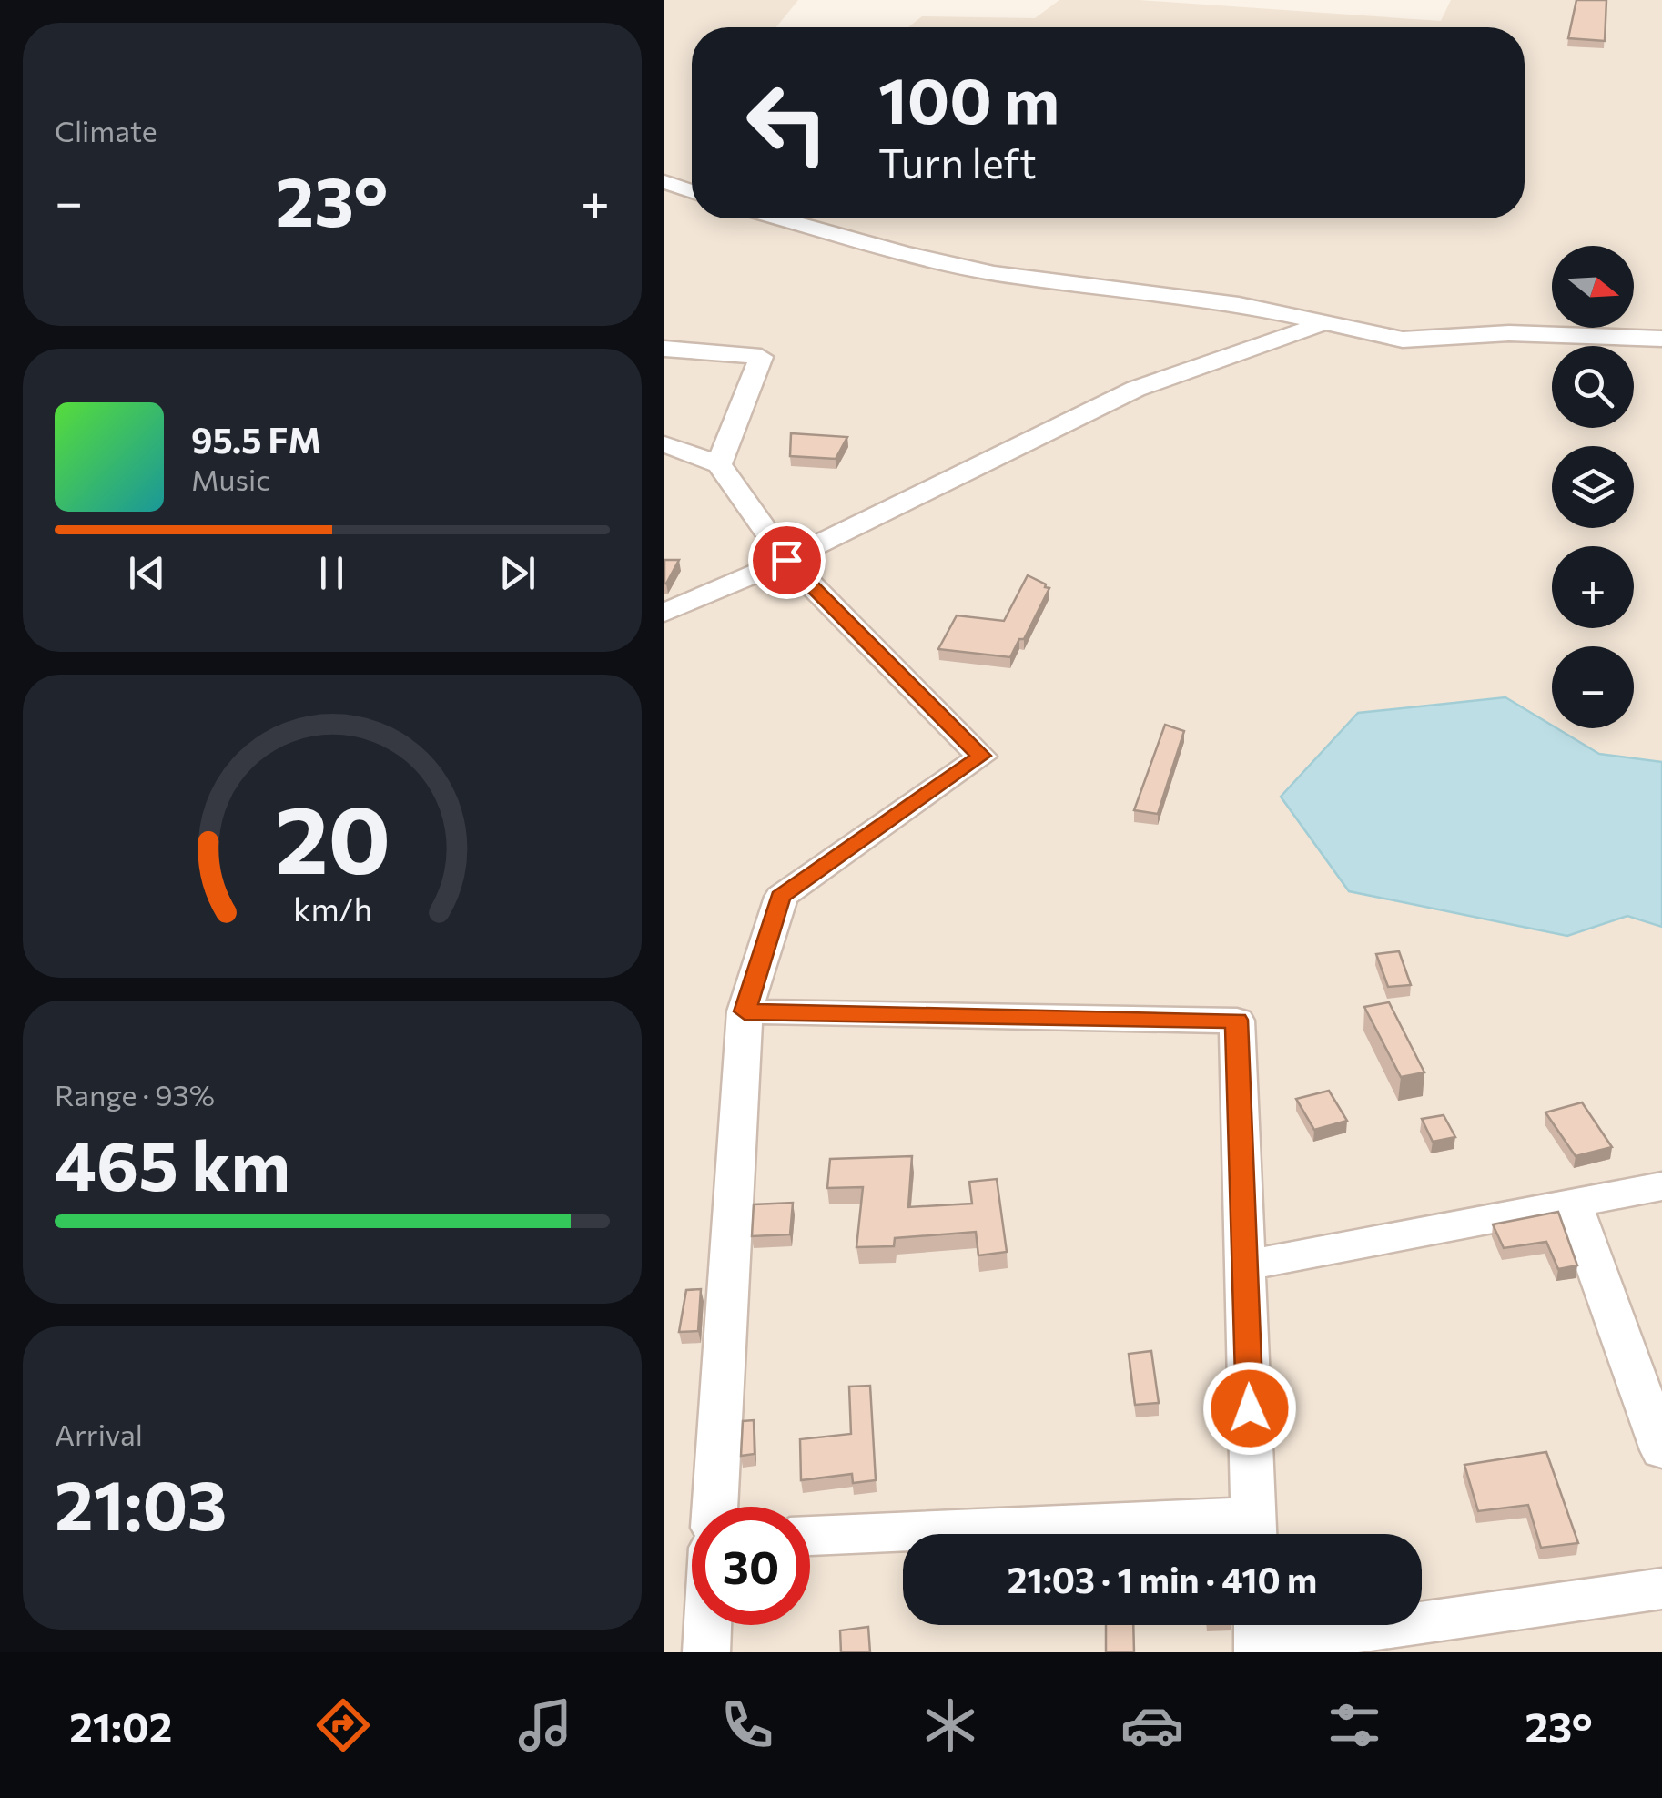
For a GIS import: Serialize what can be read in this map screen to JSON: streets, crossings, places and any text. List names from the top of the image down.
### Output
{
  "north": "right",
  "page": {
    "tile": [
      "Climate",
      ["Range · 93%", "465 km"],
      ["Arrival", "21:03"]
    ],
    "turn": ["100 m", "Turn left"],
    "heat": ["−", "23°", "+"],
    "map_buttons": ["+", "−"],
    "song": ["95.5 FM", "Music"],
    "limit": "30",
    "trip": "21:03 · 1 min · 410 m",
    "tabs": ["21:02", "23°"],
    "gauge": ["20", "km/h"]
  }
}
